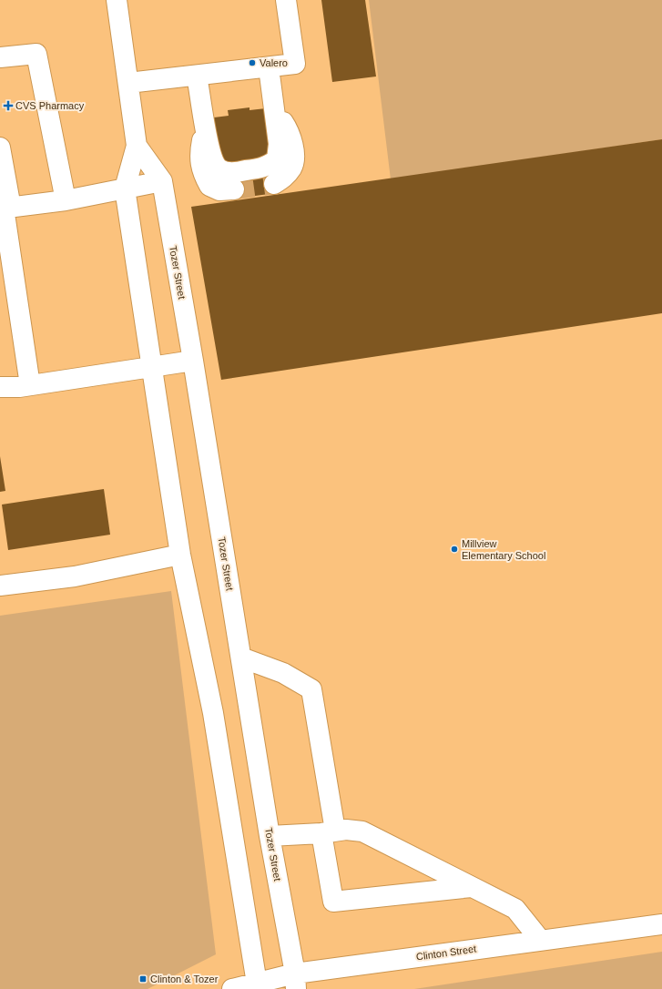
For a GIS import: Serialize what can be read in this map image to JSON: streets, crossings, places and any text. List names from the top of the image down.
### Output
{
  "streets": {
    "street": ["Tozer Street", "Clinton Street"]
  },
  "crossings": [
    ["Tozer Street", "Clinton Street"]
  ],
  "places": {
    "other": ["Valero", "Millview Elementary School"],
    "health": ["CVS Pharmacy"],
    "transit": ["Clinton & Tozer"]
  }
}
